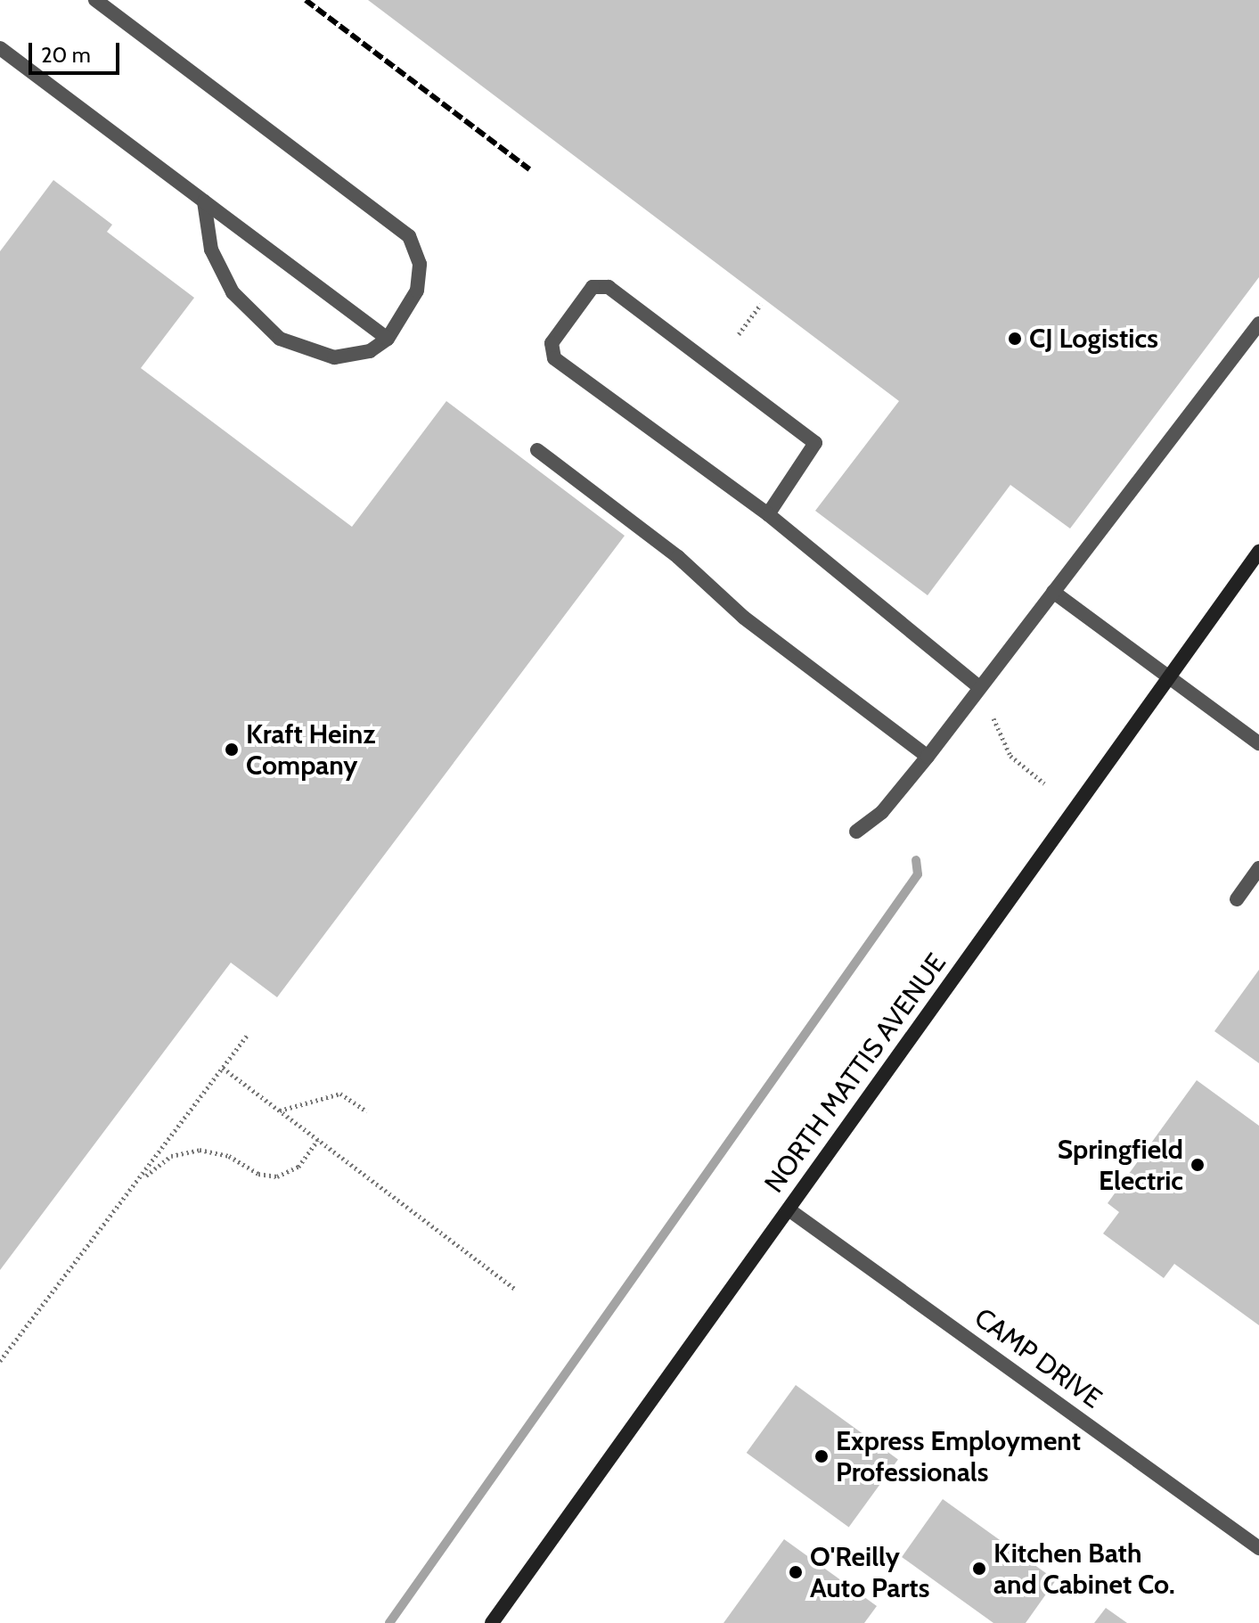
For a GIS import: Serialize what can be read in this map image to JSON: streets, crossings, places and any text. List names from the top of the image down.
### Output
{
  "streets": {
    "main road": ["NORTH MATTIS AVENUE"],
    "street": ["CAMP DRIVE"]
  },
  "crossings": [
    ["NORTH MATTIS AVENUE", "CAMP DRIVE"]
  ],
  "places": [
    "CJ Logistics",
    "Kraft Heinz Company",
    "Springfield Electric",
    "Express Employment Professionals",
    "Kitchen Bath and Cabinet Co.",
    "O'Reilly Auto Parts"
  ],
  "scale_bar": "20 m"
}
